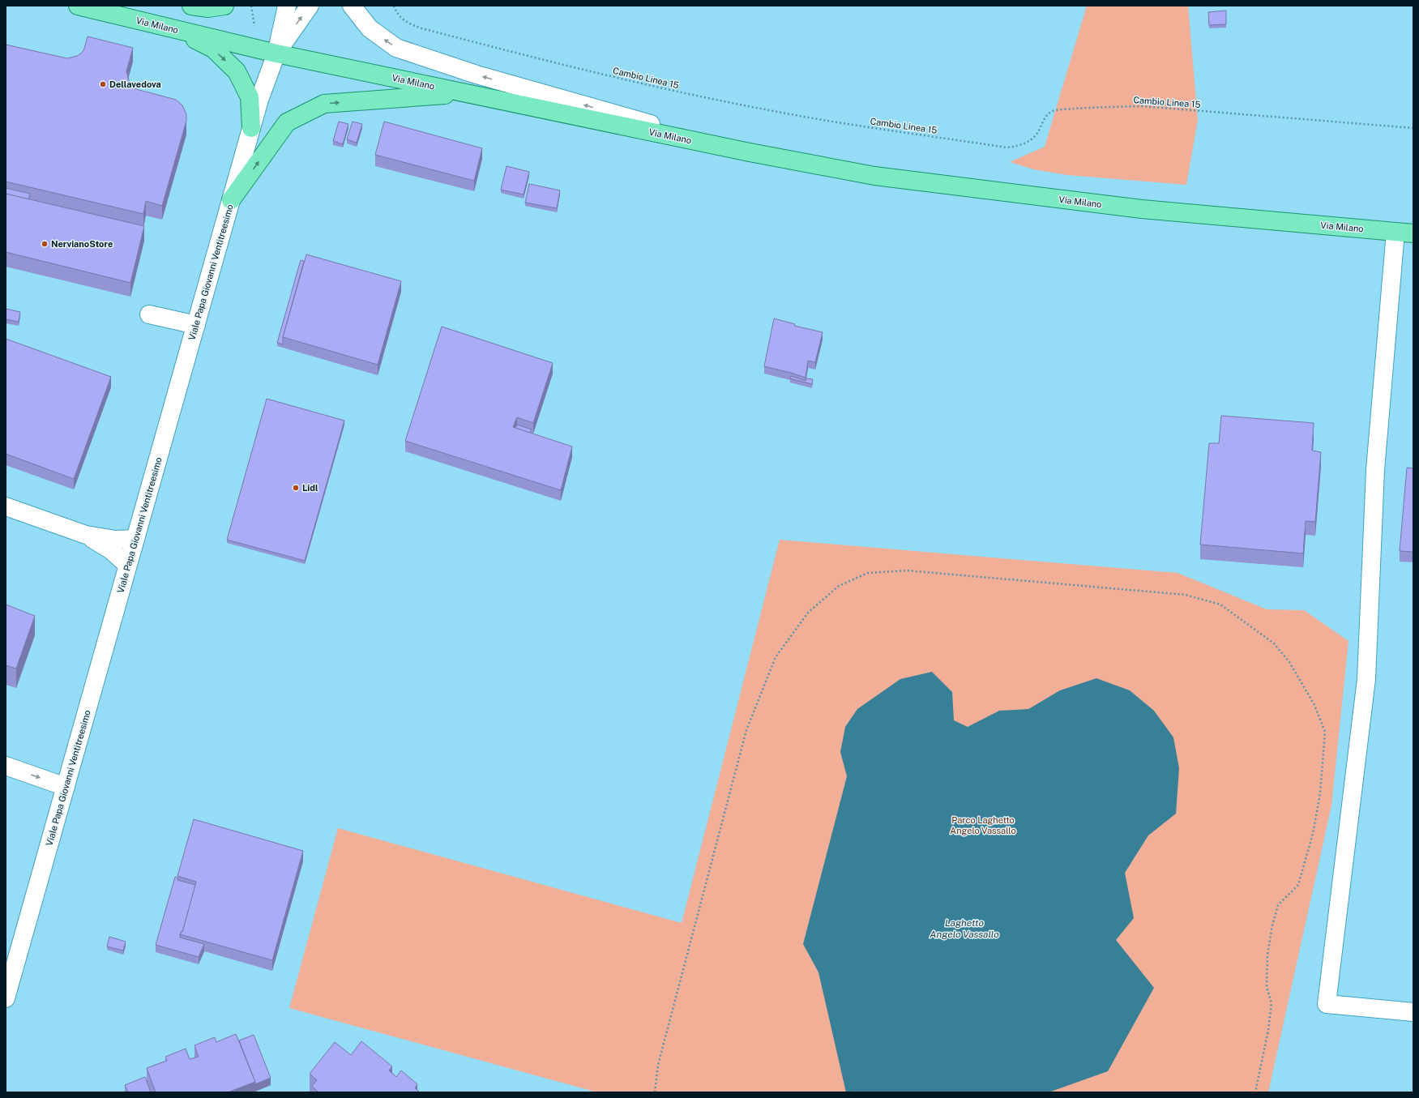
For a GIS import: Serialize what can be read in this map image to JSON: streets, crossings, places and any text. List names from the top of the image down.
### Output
{
  "streets": {
    "main road": ["Via Milano"],
    "street": ["Viale Papa Giovanni Ventitreesimo"],
    "path": ["Cambio Linea 15"]
  },
  "crossings": [
    ["Via Milano", "Viale Papa Giovanni Ventitreesimo"]
  ],
  "water": ["Laghetto Angelo Vassallo"],
  "parks": ["Parco Laghetto Angelo Vassallo"],
  "places": ["Dellavedova", "NervianoStore", "Lidl"]
}
